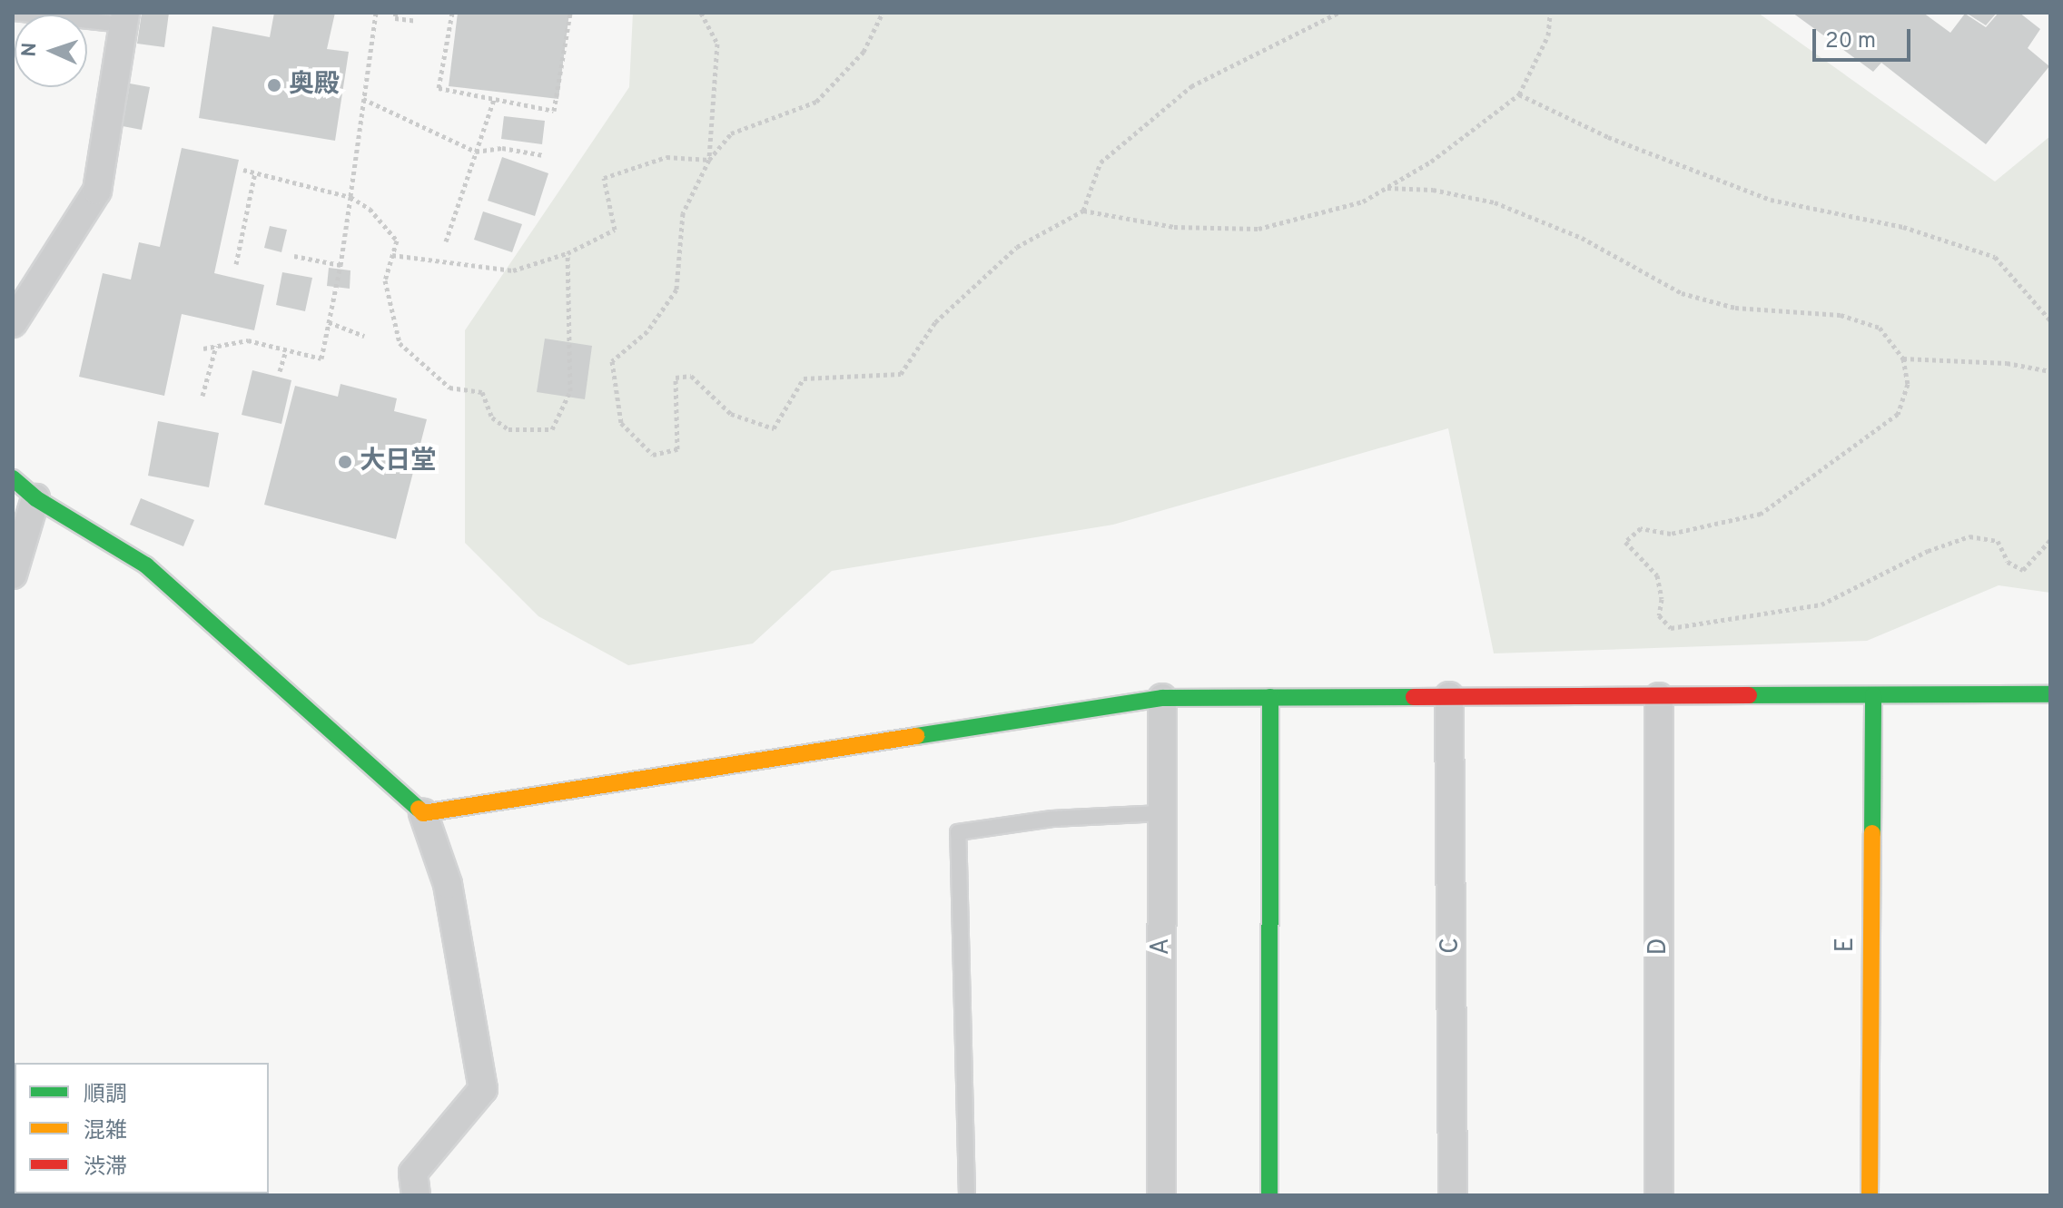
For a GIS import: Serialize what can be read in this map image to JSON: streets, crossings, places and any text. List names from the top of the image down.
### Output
{
  "streets": {
    "street": [
      "E",
      "C",
      "A",
      "D"
    ]
  },
  "places": ["奥殿", "大日堂"],
  "legend": ["順調", "混雑", "渋滞"],
  "scale_bar": "20 m",
  "north": "left"
}
